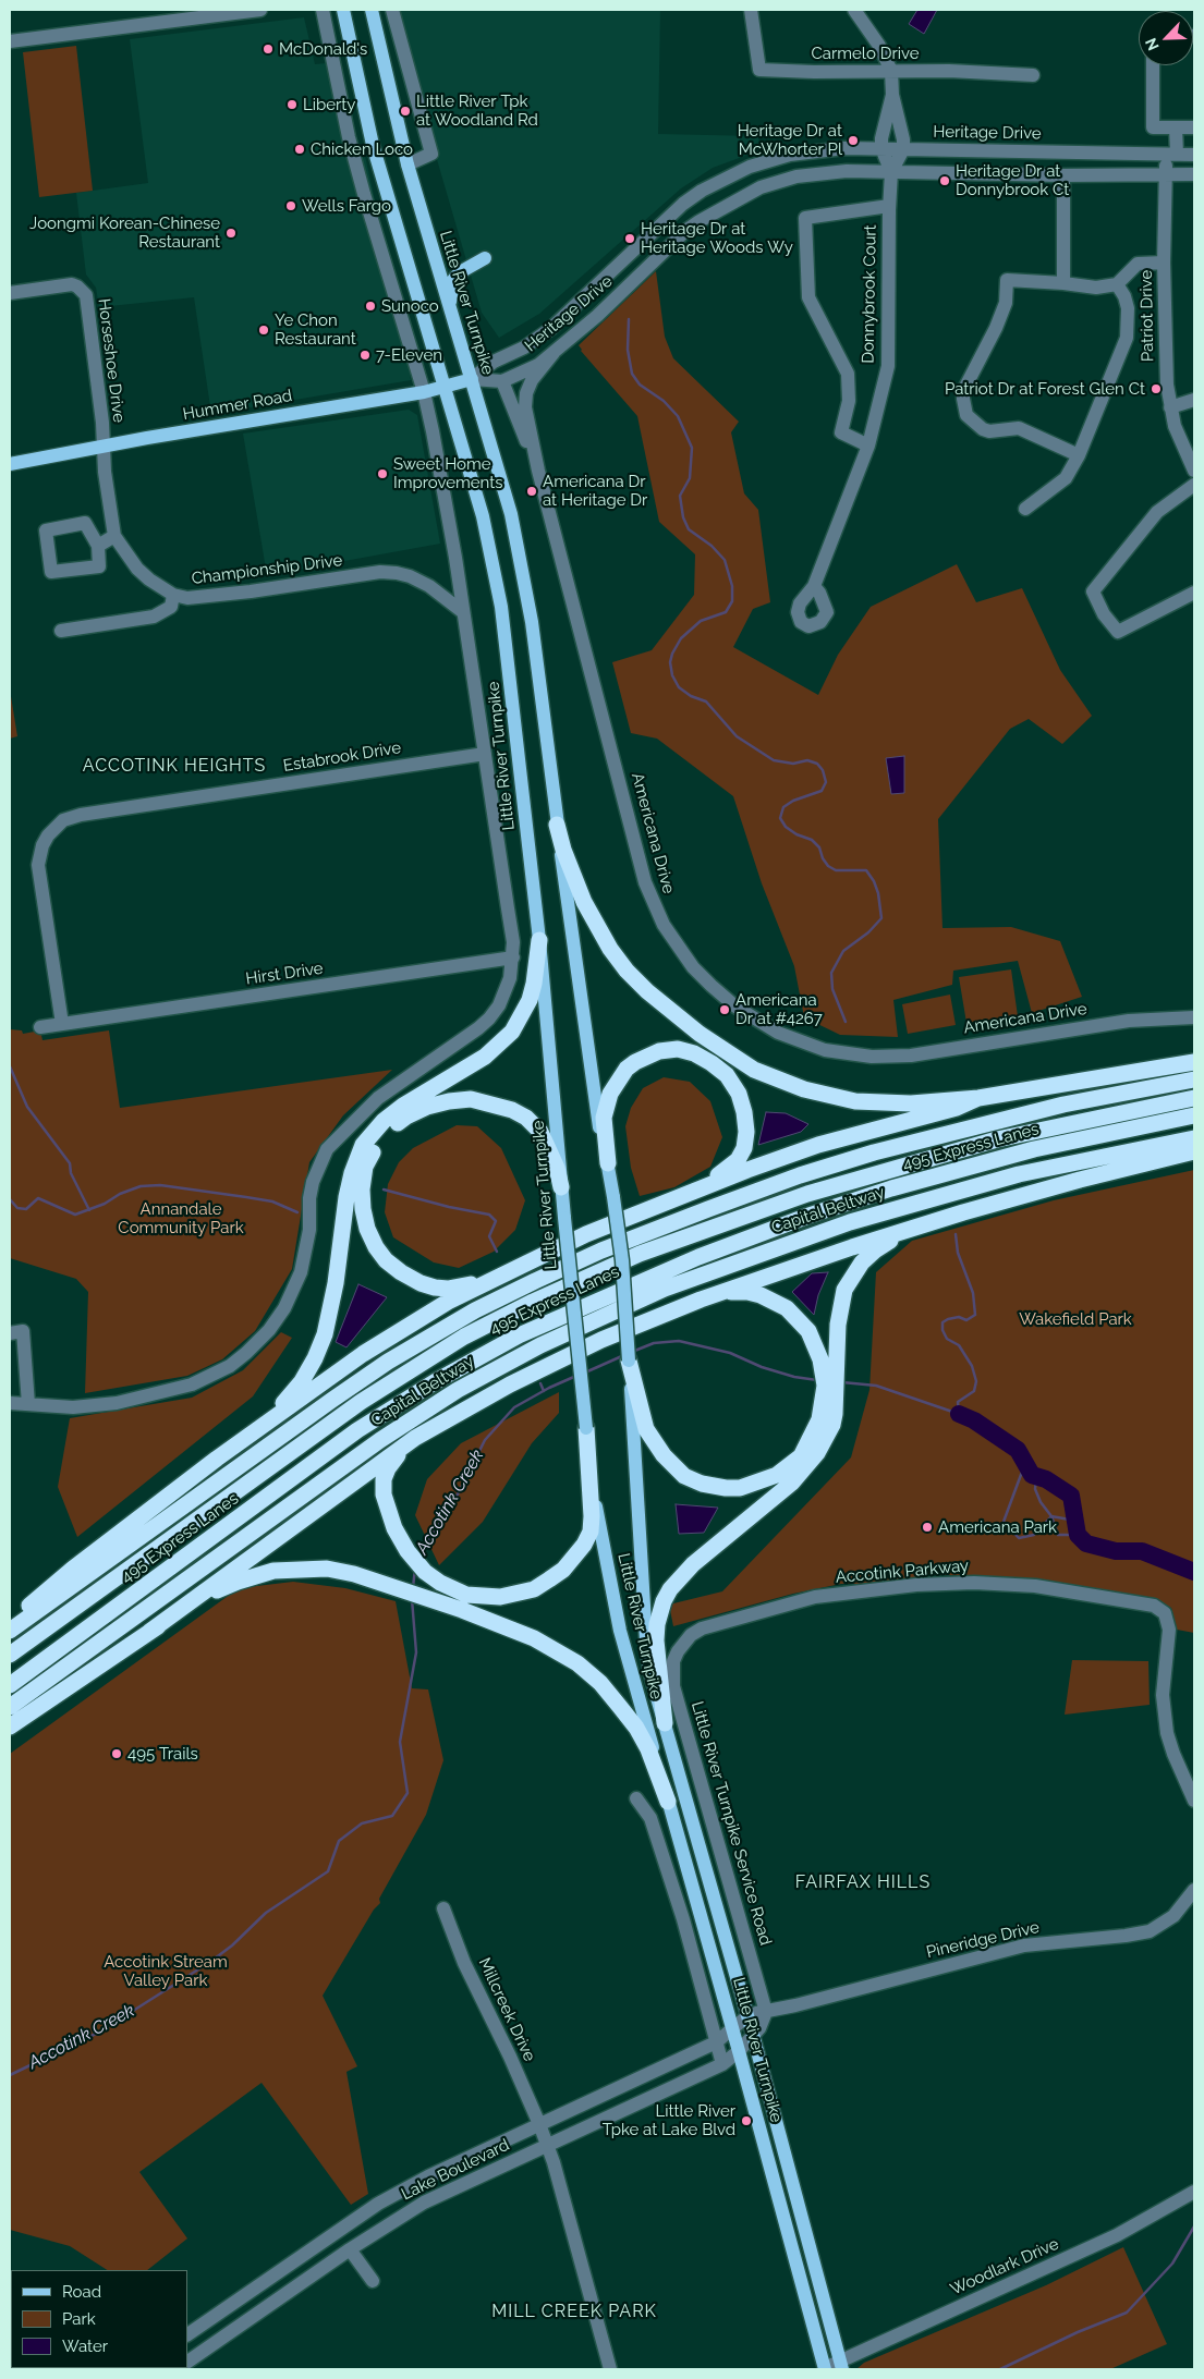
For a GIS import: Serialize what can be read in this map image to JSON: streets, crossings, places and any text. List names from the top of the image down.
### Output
{
  "streets": {
    "highway": ["495 Express Lanes", "Capital Beltway"],
    "main road": ["Little River Turnpike", "Hummer Road"],
    "street": [
      "Carmelo Drive",
      "Heritage Drive",
      "Donnybrook Court",
      "Patriot Drive",
      "Horseshoe Drive",
      "Championship Drive",
      "Estabrook Drive",
      "Americana Drive",
      "Hirst Drive",
      "Accotink Parkway",
      "Little River Turnpike Service Road",
      "Pineridge Drive",
      "Millcreek Drive",
      "Lake Boulevard",
      "Woodlark Drive"
    ]
  },
  "crossings": [
    ["Heritage Drive", "Donnybrook Court"],
    ["Heritage Drive", "Little River Turnpike"],
    ["Heritage Drive", "Patriot Drive"],
    ["Heritage Drive", "Hummer Road"],
    ["Heritage Drive", "Americana Drive"],
    ["Little River Turnpike", "Hummer Road"],
    ["Little River Turnpike", "Pineridge Drive"],
    ["Little River Turnpike", "Lake Boulevard"],
    ["Little River Turnpike", "Woodlark Drive"],
    ["Horseshoe Drive", "Hummer Road"],
    ["Horseshoe Drive", "Championship Drive"],
    ["Hummer Road", "Championship Drive"],
    ["Estabrook Drive", "Hirst Drive"],
    ["Accotink Parkway", "Little River Turnpike Service Road"],
    ["Little River Turnpike Service Road", "Pineridge Drive"],
    ["Pineridge Drive", "Lake Boulevard"],
    ["Millcreek Drive", "Lake Boulevard"]
  ],
  "districts": ["ACCOTINK HEIGHTS", "FAIRFAX HILLS", "MILL CREEK PARK"],
  "water": ["Accotink Creek"],
  "parks": ["Annandale Community Park", "Wakefield Park", "Accotink Stream Valley Park"],
  "places": [
    "McDonald's",
    "Liberty",
    "Little River Tpk at Woodland Rd",
    "Heritage Dr at McWhorter Pl",
    "Chicken Loco",
    "Heritage Dr at Donnybrook Ct",
    "Wells Fargo",
    "Joongmi Korean-Chinese Restaurant",
    "Heritage Dr at Heritage Woods Wy",
    "Sunoco",
    "Ye Chon Restaurant",
    "7-Eleven",
    "Patriot Dr at Forest Glen Ct",
    "Sweet Home Improvements",
    "Americana Dr at Heritage Dr",
    "Americana Dr at #4267",
    "Americana Park",
    "495 Trails",
    "Little River Tpke at Lake Blvd"
  ],
  "legend": ["Road", "Park", "Water"],
  "north": "bottom left"
}
